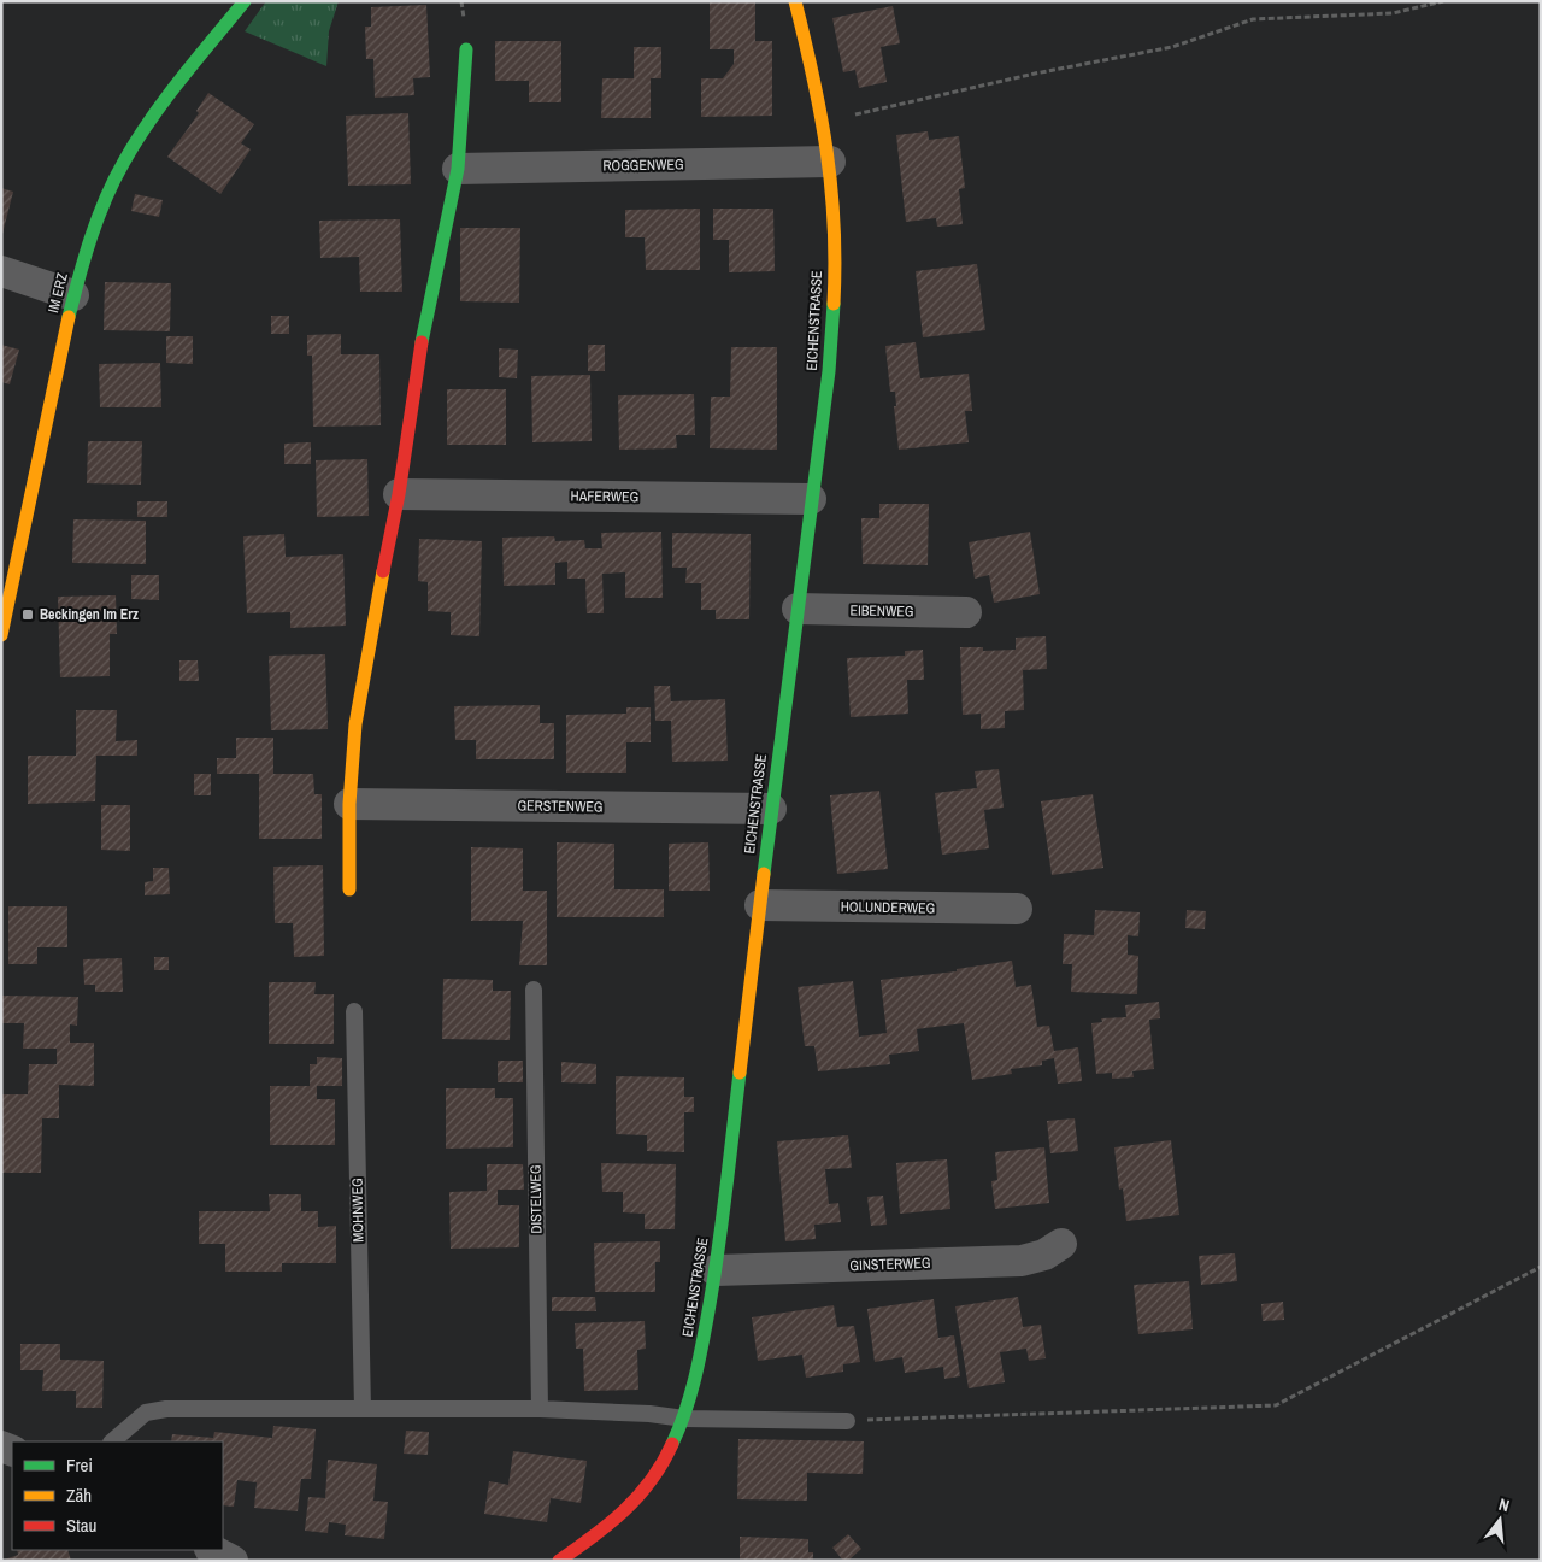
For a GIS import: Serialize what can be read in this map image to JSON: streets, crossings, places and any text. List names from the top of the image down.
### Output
{
  "streets": {
    "street": [
      "ROGGENWEG",
      "IM ERZ",
      "EICHENSTRASSE",
      "HAFERWEG",
      "EIBENWEG",
      "GERSTENWEG",
      "HOLUNDERWEG",
      "GINSTERWEG"
    ],
    "lane": ["DISTELWEG", "MOHNWEG"]
  },
  "crossings": [
    ["ROGGENWEG", "EICHENSTRASSE"],
    ["EICHENSTRASSE", "HAFERWEG"],
    ["EICHENSTRASSE", "EIBENWEG"],
    ["EICHENSTRASSE", "GERSTENWEG"],
    ["EICHENSTRASSE", "HOLUNDERWEG"],
    ["EICHENSTRASSE", "GINSTERWEG"]
  ],
  "places": {
    "transit": ["Beckingen Im Erz"]
  },
  "legend": ["Frei", "Zäh", "Stau"],
  "north": "top"
}
